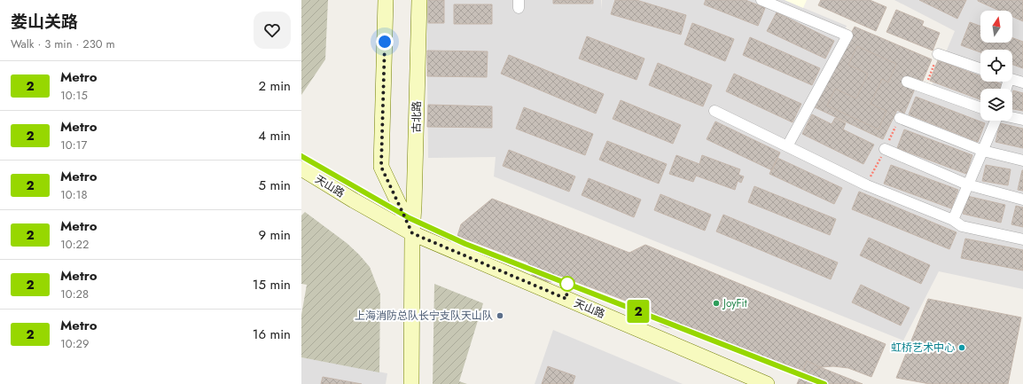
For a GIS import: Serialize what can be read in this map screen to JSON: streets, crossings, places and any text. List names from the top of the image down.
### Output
{
  "streets": {
    "main road": ["古北路", "天山路"]
  },
  "crossings": [
    ["古北路", "天山路"]
  ],
  "places": ["JoyFit", "上海消防总队长宁支队天山队", "虹桥艺术中心"],
  "lines": ["metro line 2"],
  "north": "top",
  "page": {
    "heading": ["娄山关路", "Walk · 3 min · 230 m"],
    "on_map": "2",
    "list": [
      {
        "mark": "2",
        "name": "Metro",
        "note": "10:15",
        "value": "2 min"
      },
      {
        "mark": "2",
        "name": "Metro",
        "note": "10:17",
        "value": "4 min"
      },
      {
        "mark": "2",
        "name": "Metro",
        "note": "10:18",
        "value": "5 min"
      },
      {
        "mark": "2",
        "name": "Metro",
        "note": "10:22",
        "value": "9 min"
      },
      {
        "mark": "2",
        "name": "Metro",
        "note": "10:28",
        "value": "15 min"
      },
      {
        "mark": "2",
        "name": "Metro",
        "note": "10:29",
        "value": "16 min"
      }
    ]
  }
}
